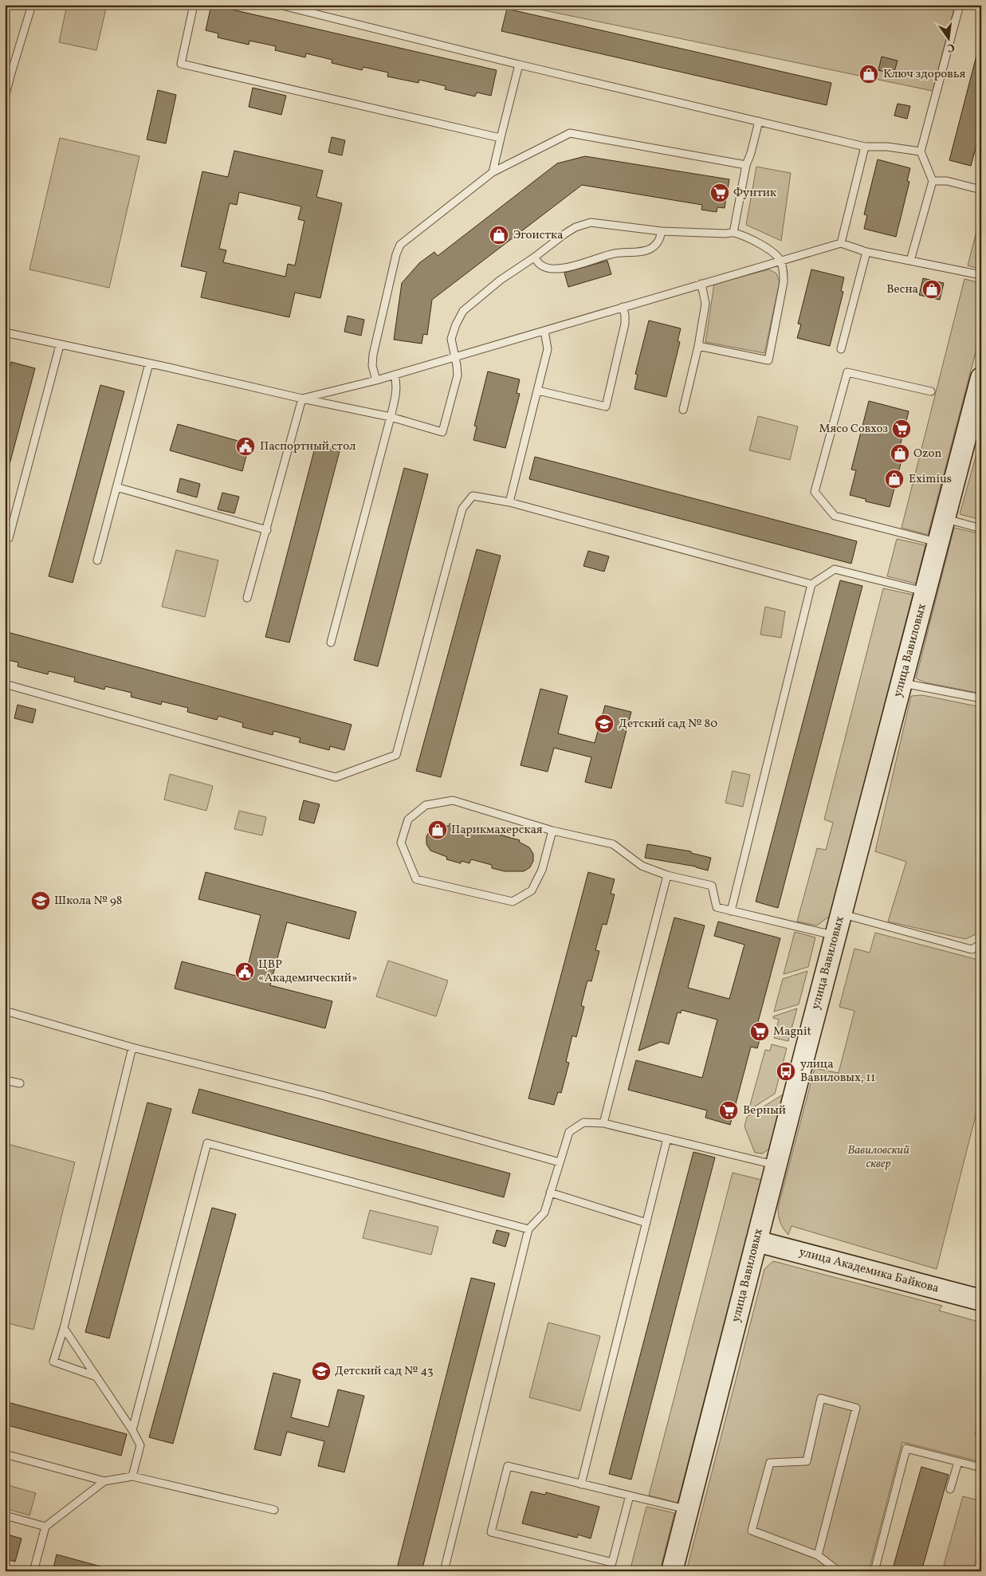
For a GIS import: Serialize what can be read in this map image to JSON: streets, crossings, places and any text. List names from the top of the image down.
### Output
{
  "streets": {
    "street": ["улица Вавиловых", "улица Академика Байкова"]
  },
  "crossings": [
    ["улица Вавиловых", "улица Академика Байкова"]
  ],
  "parks": ["Вавиловский сквер"],
  "places": {
    "shop": [
      "Ключ здоровья",
      "Эгоистка",
      "Весна",
      "Ozon",
      "Eximius",
      "Парикмахерская"
    ],
    "supermarket": [
      "Фунтик",
      "Мясо Совхоз",
      "Magnit",
      "Верный"
    ],
    "public building": ["Паспортный стол", "ЦВР «Академический»"],
    "school or university": ["Детский сад № 80", "Школа № 98", "Детский сад № 43"],
    "bus stop": ["улица Вавиловых, 11"]
  },
  "north": "bottom"
}
